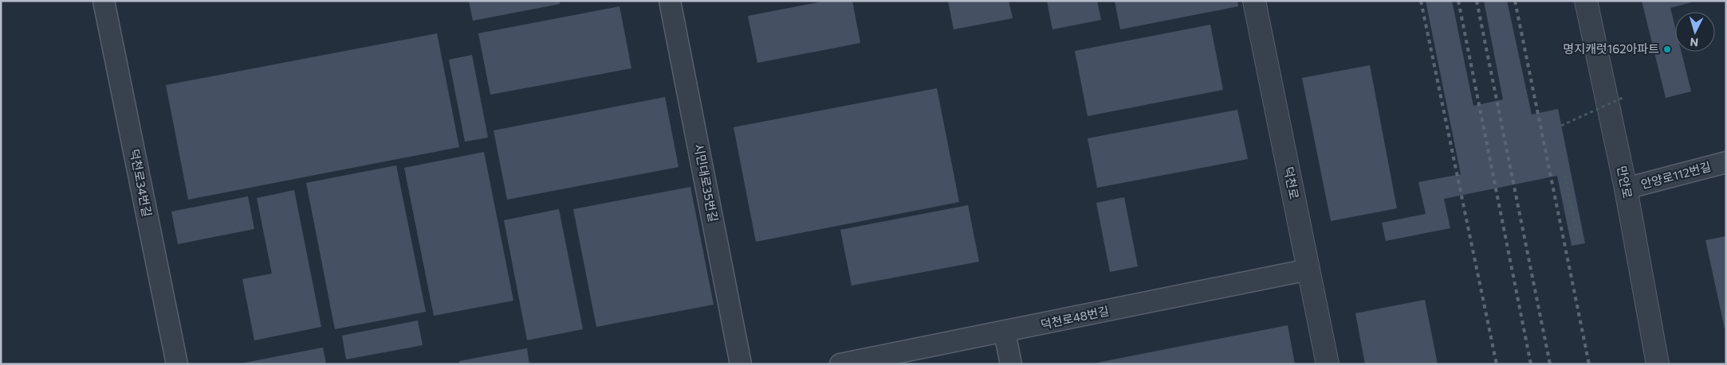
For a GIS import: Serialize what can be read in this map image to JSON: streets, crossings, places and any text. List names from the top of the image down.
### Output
{
  "streets": {
    "street": [
      "안양로112번길",
      "만안로",
      "덕천로34번길",
      "시민대로35번길",
      "덕천로",
      "덕천로48번길"
    ]
  },
  "crossings": [
    ["안양로112번길", "만안로"],
    ["덕천로", "덕천로48번길"]
  ],
  "places": ["명지캐럿162아파트"],
  "north": "bottom"
}
